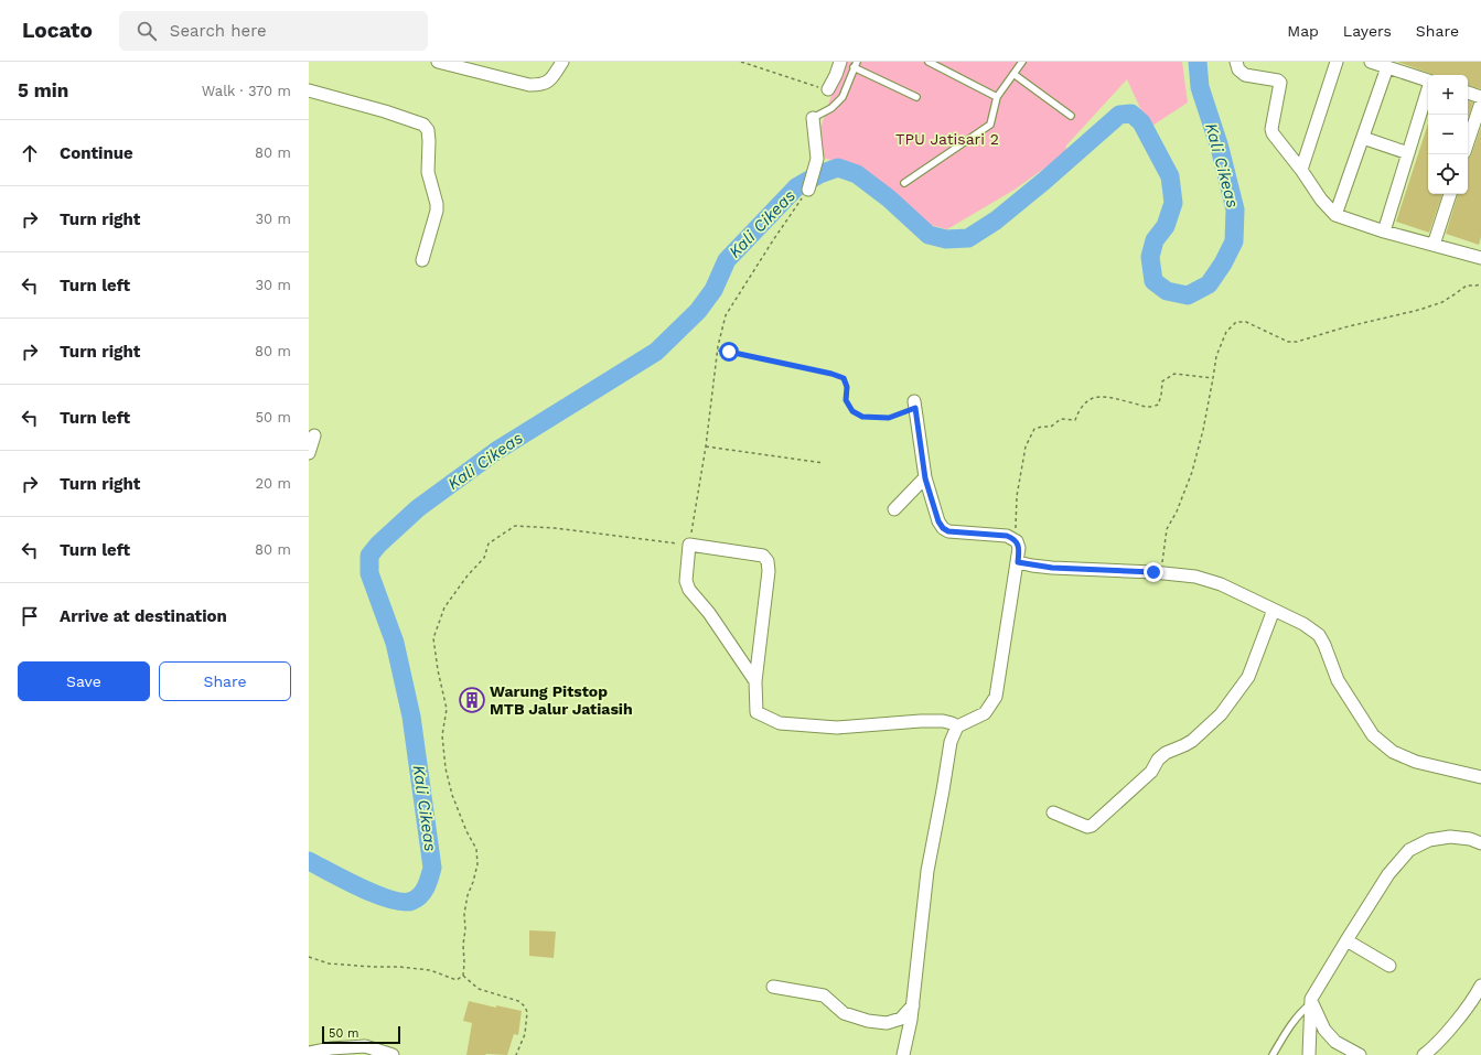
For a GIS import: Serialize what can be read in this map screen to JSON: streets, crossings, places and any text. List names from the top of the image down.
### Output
{
  "water": ["Kali Cikeas"],
  "parks": ["TPU Jatisari 2"],
  "places": {
    "building": ["Warung Pitstop MTB Jalur Jatiasih"]
  },
  "scale_bar": "50 m",
  "page": {
    "header": "Locato",
    "search": "Search here",
    "nav": ["Map", "Layers", "Share"],
    "heading": ["5 min", "Walk · 370 m"],
    "map_buttons": ["+", "−"],
    "list": [
      ["Continue", "80 m"],
      ["Turn right", "30 m"],
      ["Turn left", "30 m"],
      ["Turn right", "80 m"],
      ["Turn left", "50 m"],
      ["Turn right", "20 m"],
      ["Turn left", "80 m"],
      "Arrive at destination"
    ],
    "buttons": ["Save", "Share"],
    "scale": "50 m"
  }
}
